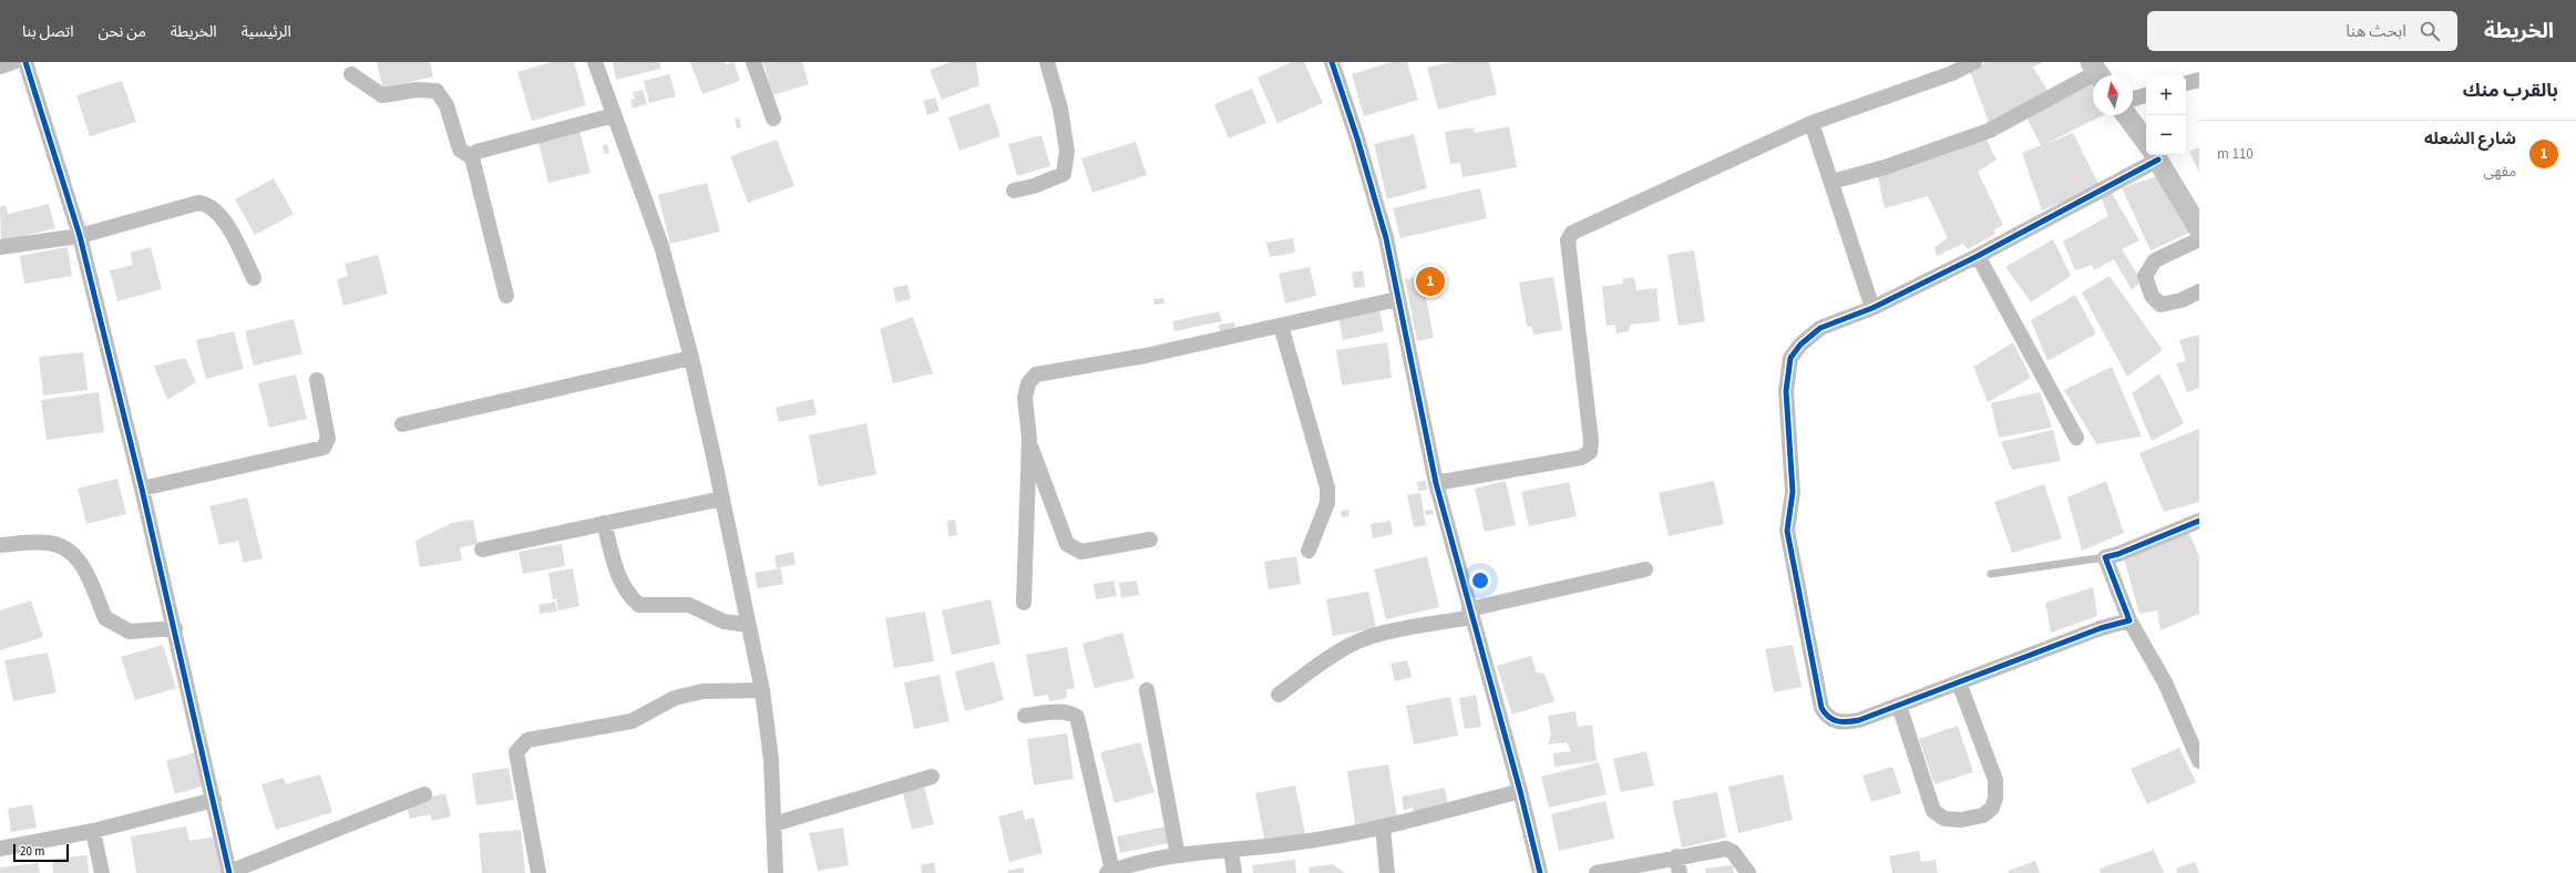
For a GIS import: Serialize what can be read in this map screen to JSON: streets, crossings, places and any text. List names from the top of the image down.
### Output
{
  "scale_bar": "20 m",
  "north": "top",
  "page": {
    "header": "الخريطة",
    "search": "ابحث هنا",
    "nav": [
      "الرئيسية",
      "الخريطة",
      "من نحن",
      "اتصل بنا"
    ],
    "heading": "بالقرب منك",
    "map_buttons": ["+", "−"],
    "list": [
      {
        "mark": "1",
        "name": "شارع الشعله",
        "note": "مقهى",
        "value": "110 m"
      }
    ],
    "pins": "1",
    "scale": "20 m"
  }
}
